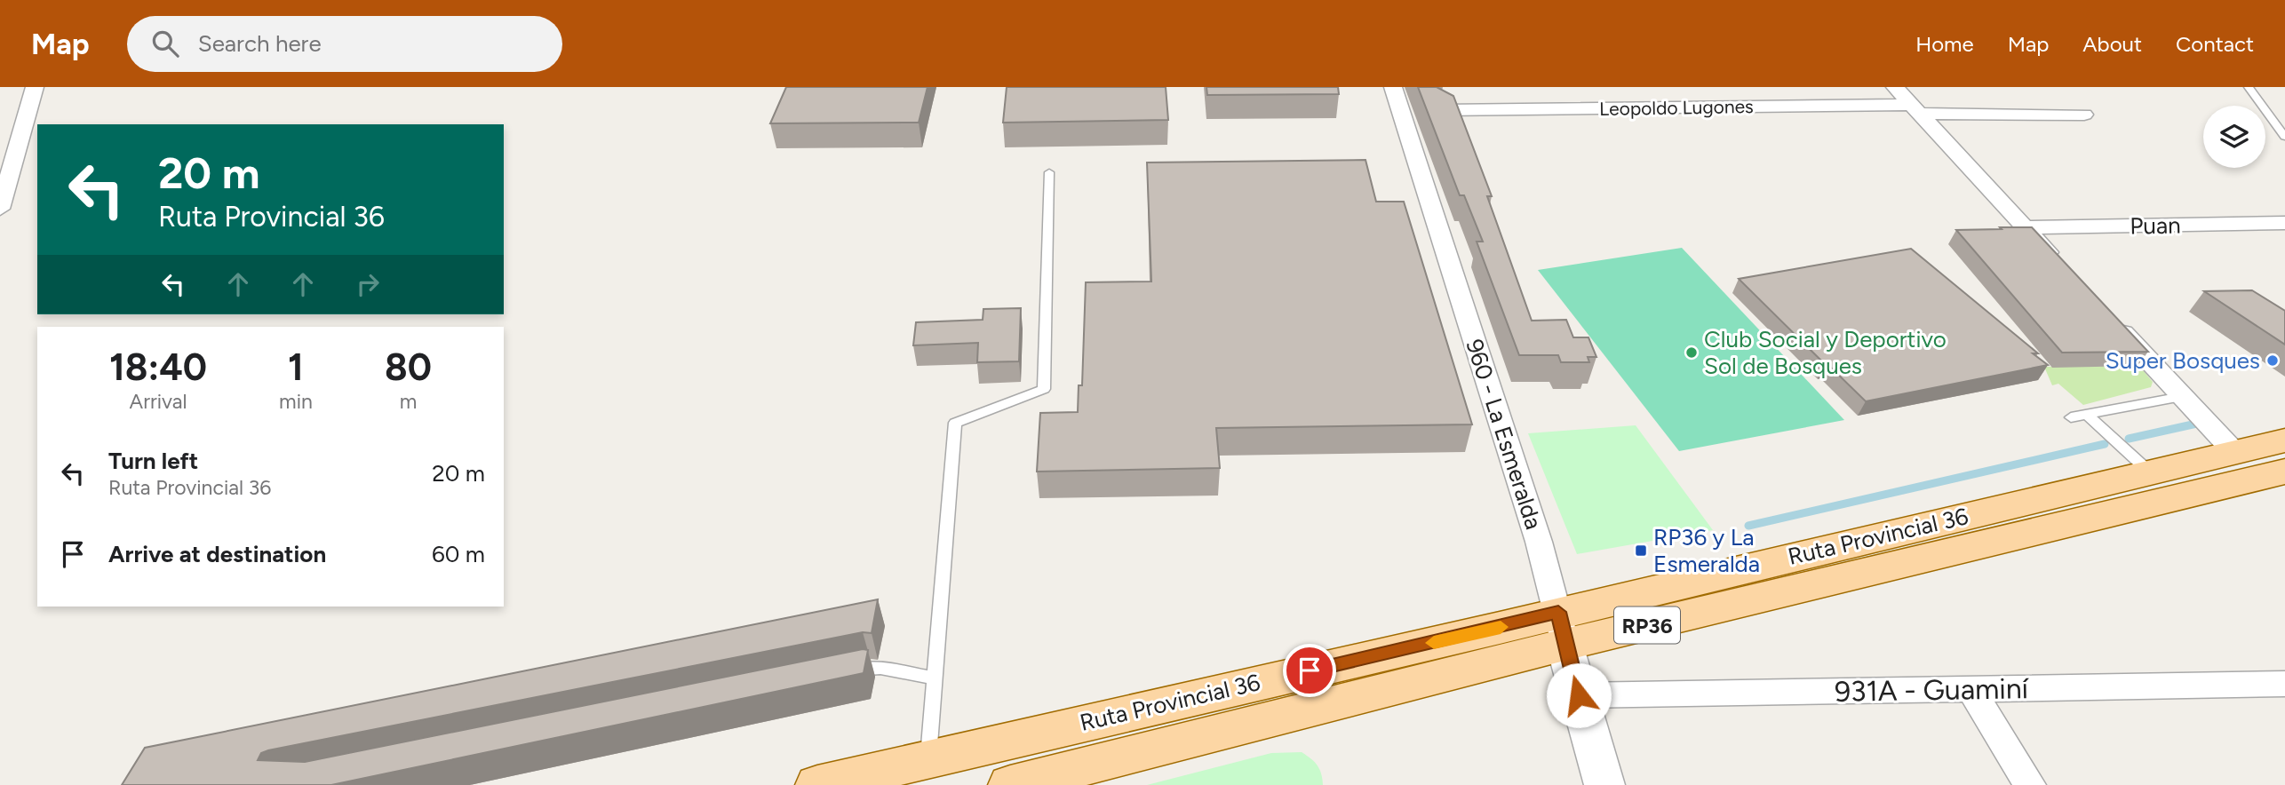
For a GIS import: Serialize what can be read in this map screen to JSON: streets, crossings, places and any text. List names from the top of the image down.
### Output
{
  "streets": {
    "main road": ["Ruta Provincial 36", "RP36"],
    "street": [
      "Leopoldo Lugones",
      "Puan",
      "960 - La Esmeralda",
      "931A - Guaminí"
    ]
  },
  "crossings": [
    ["960 - La Esmeralda", "Ruta Provincial 36"],
    ["960 - La Esmeralda", "931A - Guaminí"]
  ],
  "places": {
    "other": ["Club Social y Deportivo Sol de Bosques", "Super Bosques"],
    "transit": ["RP36 y La Esmeralda"]
  },
  "page": {
    "header": "Map",
    "search": "Search here",
    "nav": [
      "Home",
      "Map",
      "About",
      "Contact"
    ],
    "turn": ["20 m", "Ruta Provincial 36"],
    "eta": [
      "18:40",
      "Arrival",
      "1",
      "min",
      "80",
      "m"
    ],
    "list": [
      {
        "name": "Turn left",
        "note": "Ruta Provincial 36",
        "value": "20 m"
      },
      {
        "name": "Arrive at destination",
        "value": "60 m"
      }
    ]
  }
}
